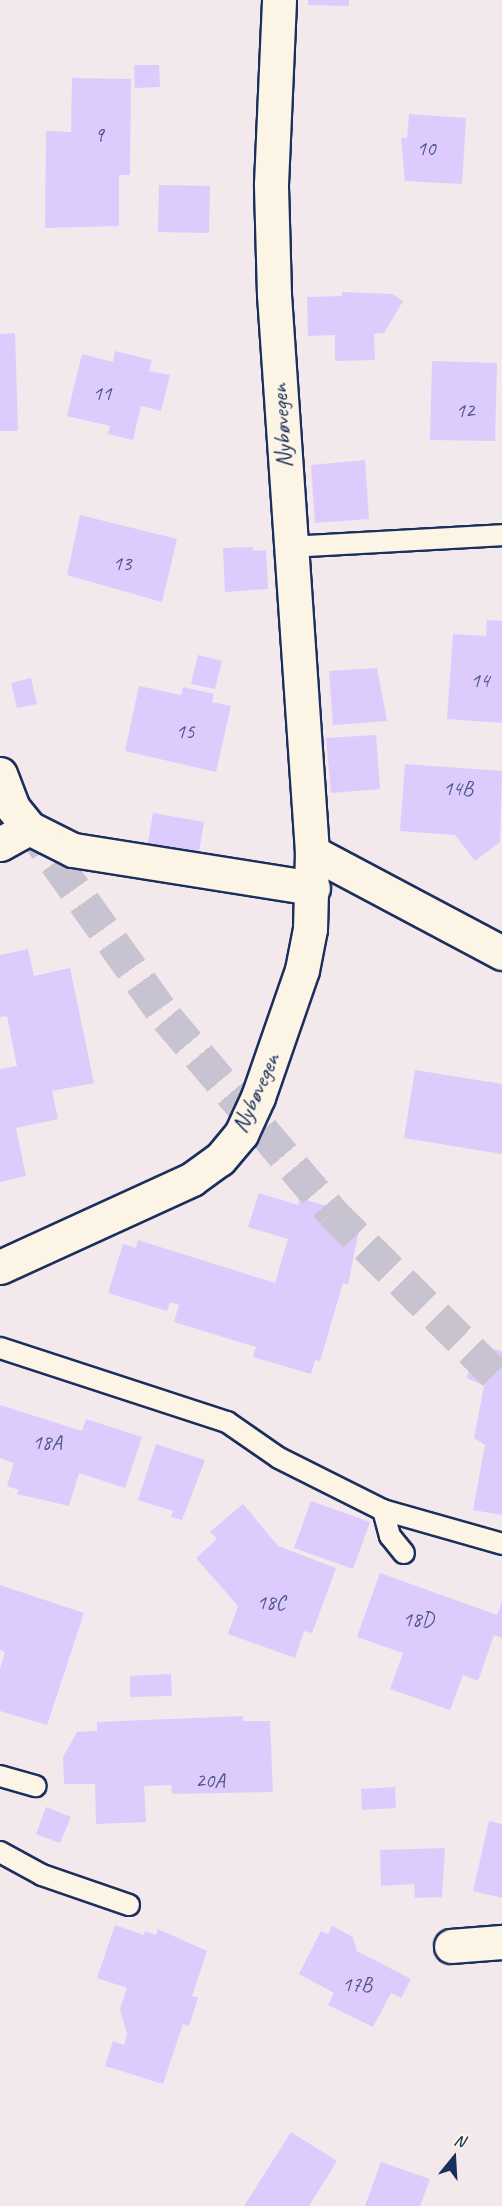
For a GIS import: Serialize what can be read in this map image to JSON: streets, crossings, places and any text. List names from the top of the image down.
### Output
{
  "streets": {
    "street": ["Nybøvegen"]
  },
  "house_numbers": [
    "9",
    "10",
    "11",
    "12",
    "13",
    "14",
    "15",
    "14B",
    "18A",
    "18C",
    "18D",
    "20A",
    "17B"
  ],
  "north": "top"
}
